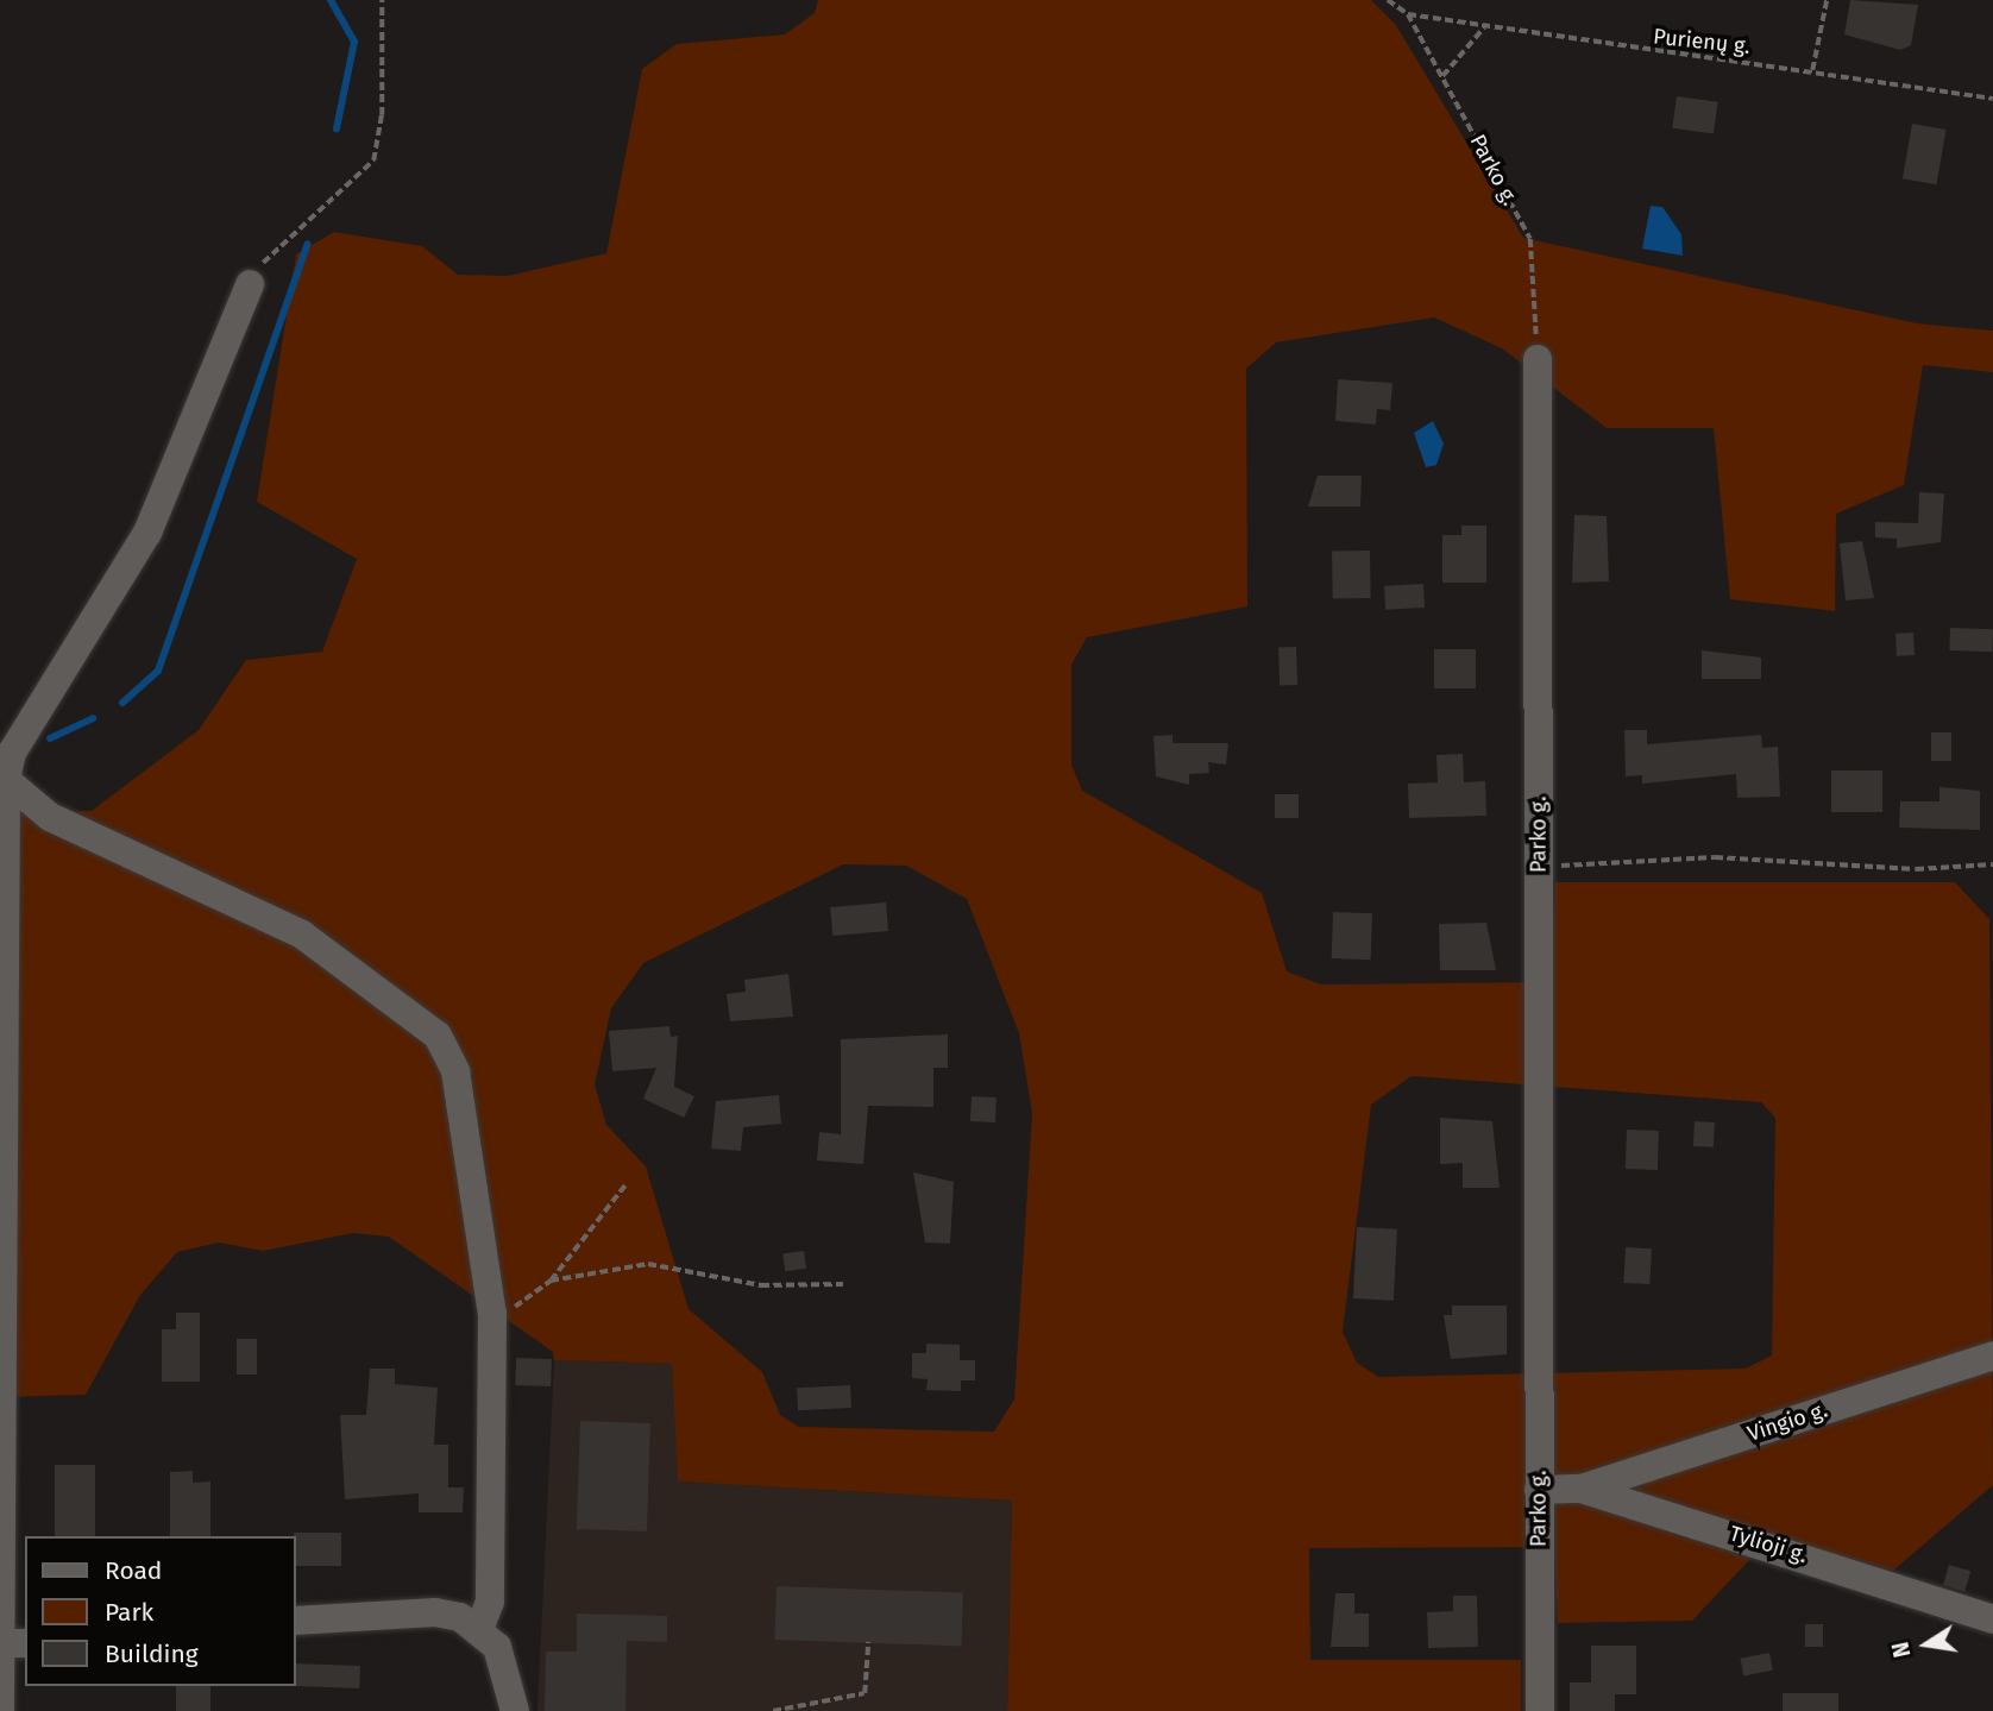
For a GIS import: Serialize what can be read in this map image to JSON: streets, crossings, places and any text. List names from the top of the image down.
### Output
{
  "streets": {
    "street": ["Parko g.", "Vingio g.", "Tylioji g."],
    "path": ["Purienų g."]
  },
  "crossings": [
    ["Purienų g.", "Parko g."],
    ["Parko g.", "Tylioji g."],
    ["Vingio g.", "Tylioji g."]
  ],
  "legend": ["Road", "Park", "Building"],
  "north": "left"
}
